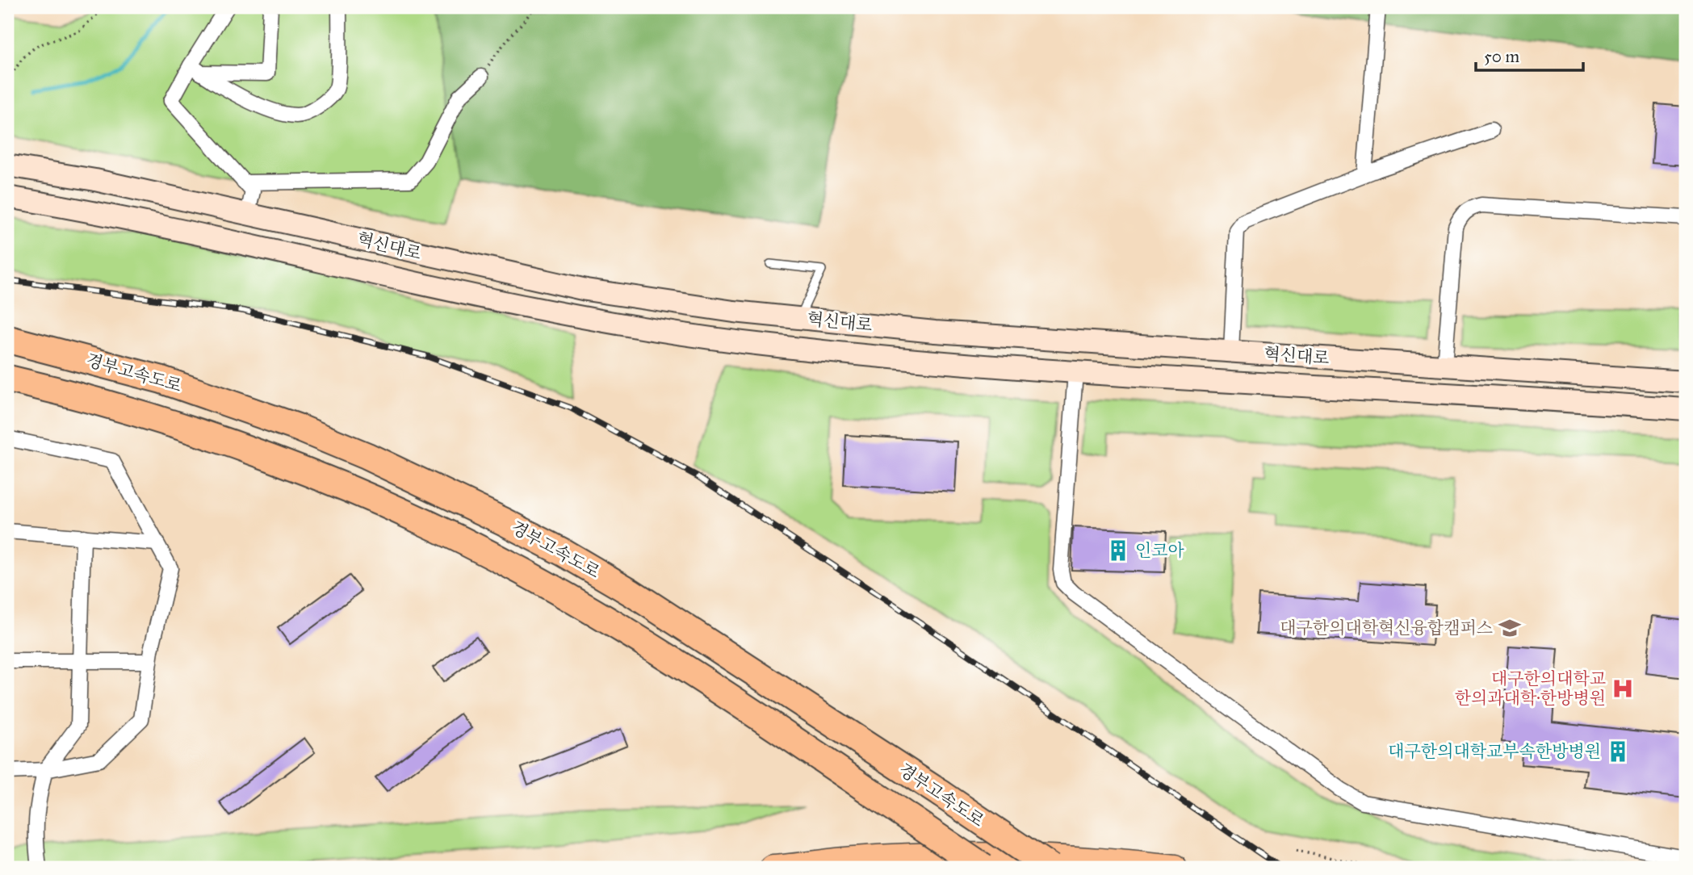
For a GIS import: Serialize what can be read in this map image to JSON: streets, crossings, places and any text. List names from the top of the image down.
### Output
{
  "streets": {
    "highway": ["경부고속도로"],
    "main road": ["혁신대로"]
  },
  "places": {
    "building": ["인코아", "대구한의대학교부속한방병원"],
    "school or university": ["대구한의대학혁신융합캠퍼스"],
    "hospital": ["대구한의대학교 한의과대학·한방병원"]
  },
  "scale_bar": "50 m"
}
